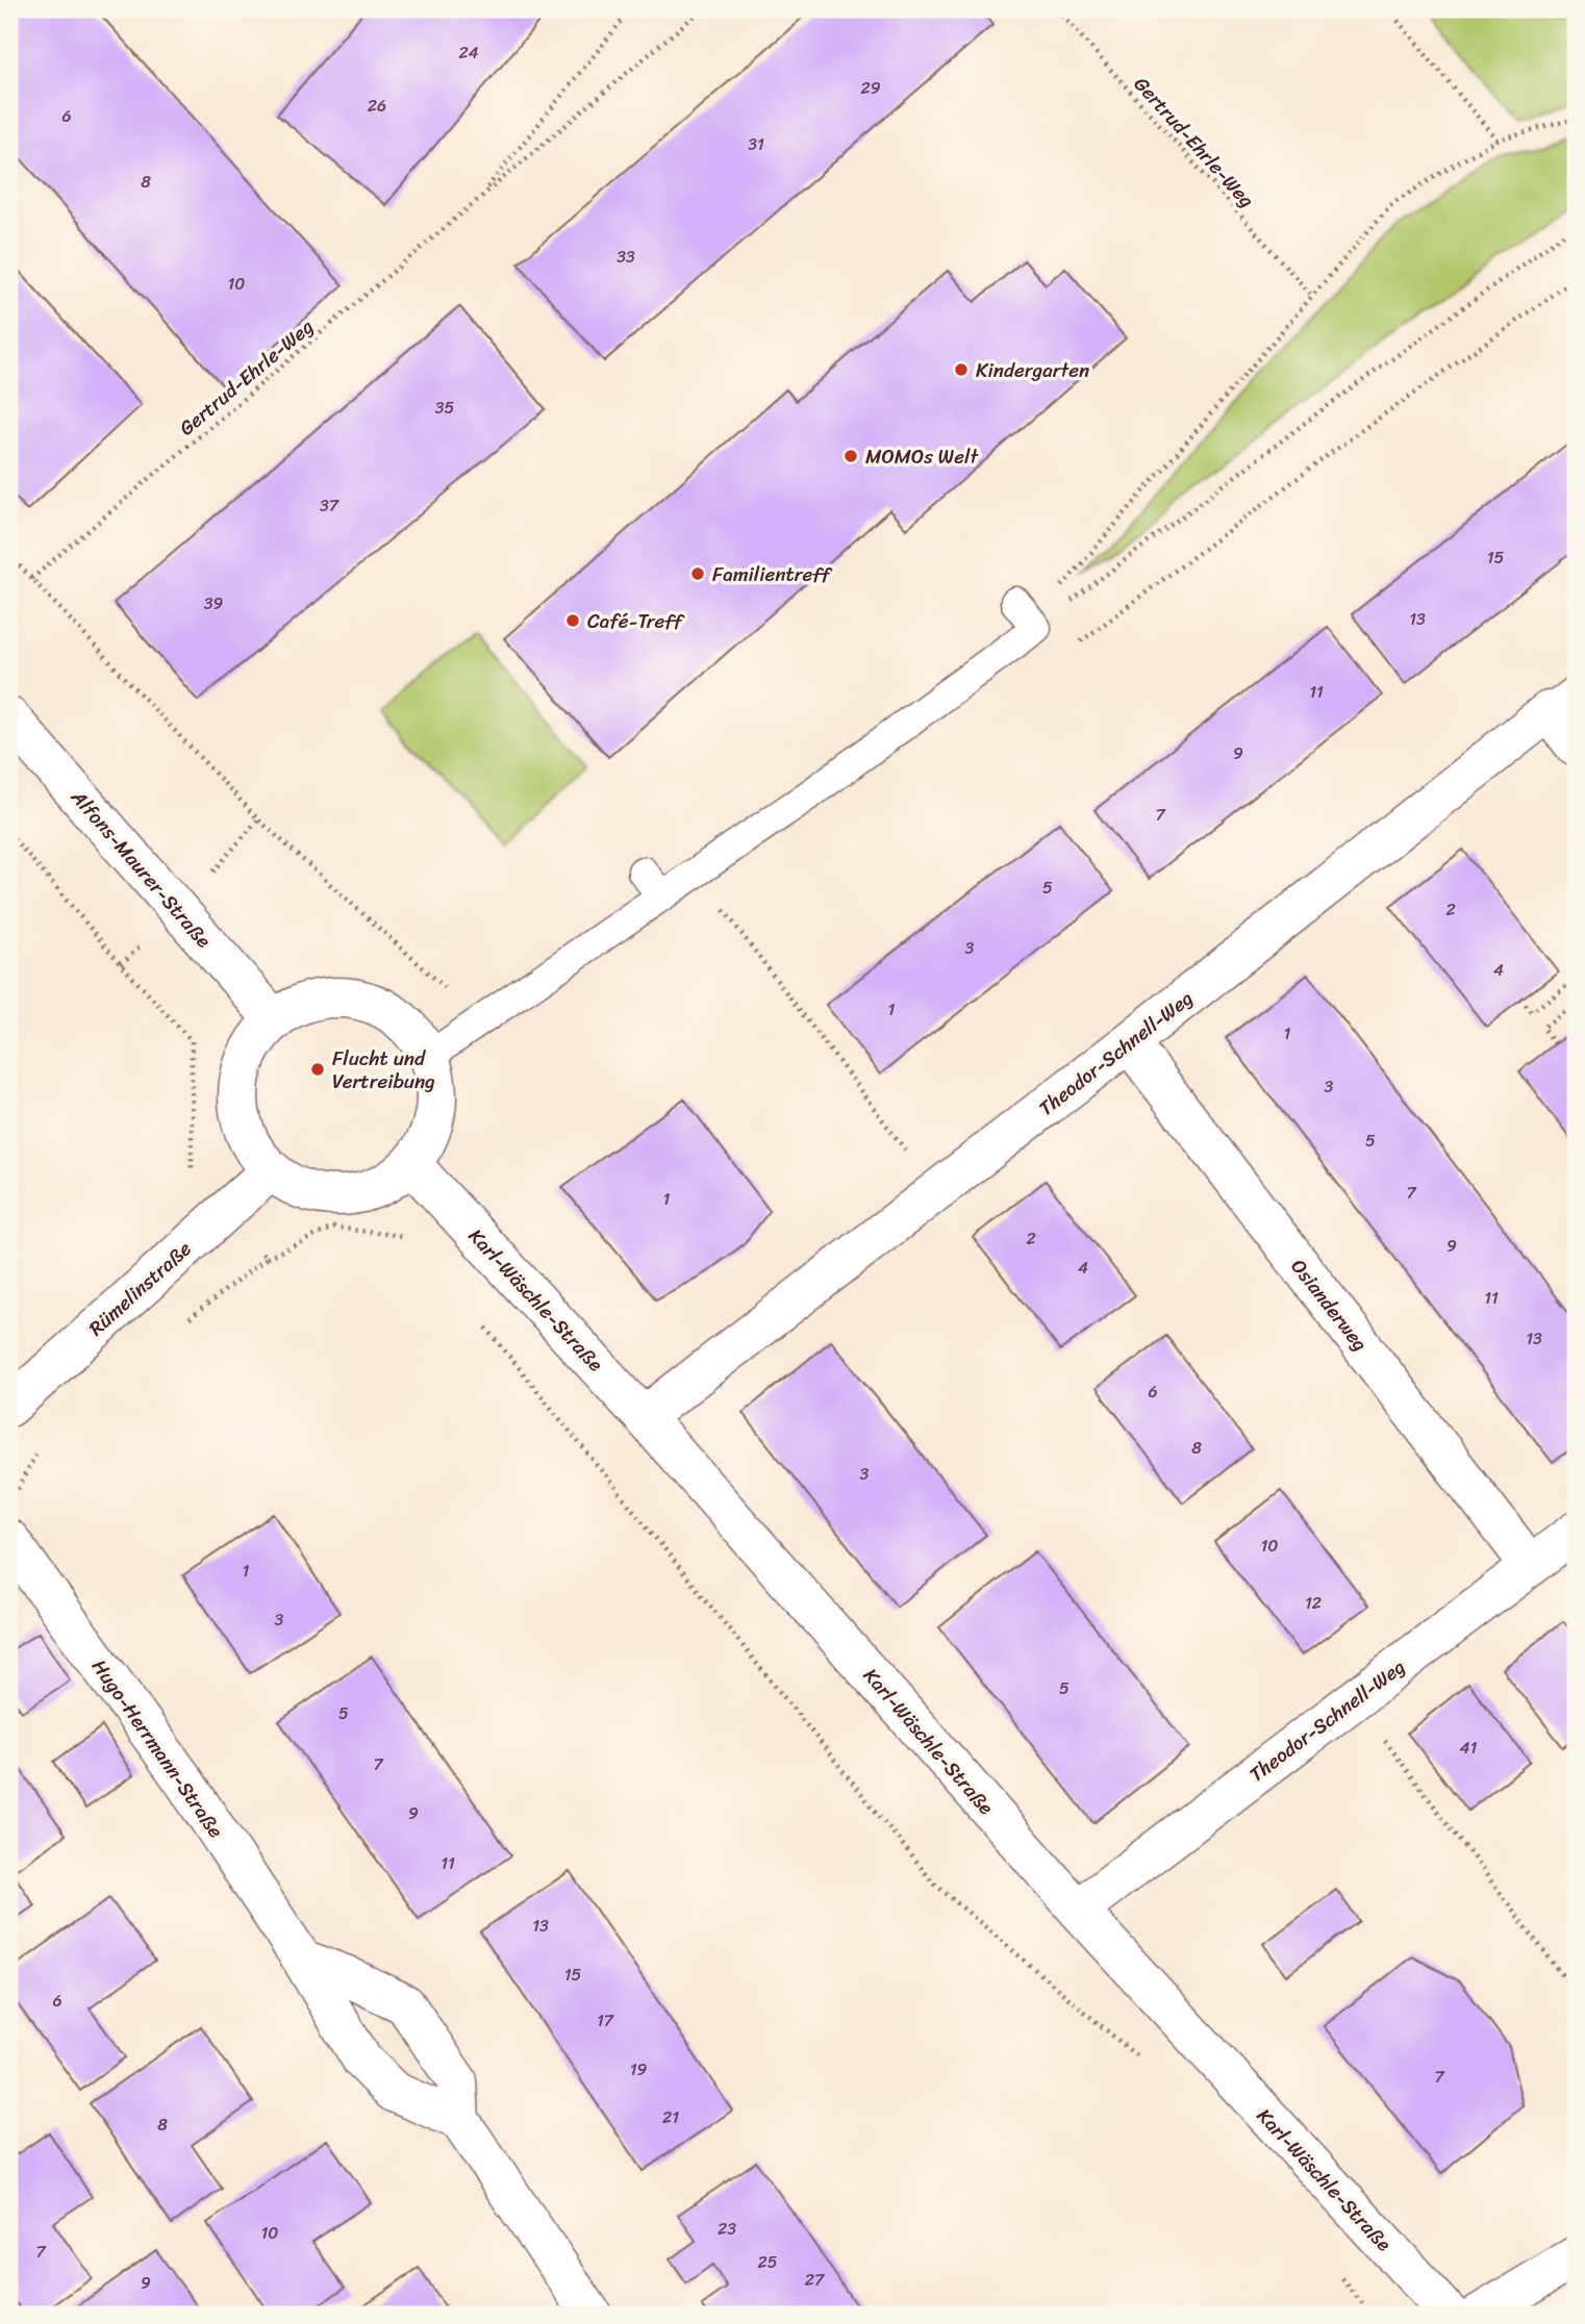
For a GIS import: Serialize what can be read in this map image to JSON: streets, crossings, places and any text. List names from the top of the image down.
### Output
{
  "streets": {
    "street": [
      "Alfons-Maurer-Straße",
      "Theodor-Schnell-Weg",
      "Rümelinstraße",
      "Karl-Wäschle-Straße",
      "Osianderweg",
      "Hugo-Herrmann-Straße"
    ],
    "path": ["Gertrud-Ehrle-Weg"]
  },
  "crossings": [
    ["Alfons-Maurer-Straße", "Rümelinstraße"],
    ["Alfons-Maurer-Straße", "Karl-Wäschle-Straße"],
    ["Theodor-Schnell-Weg", "Karl-Wäschle-Straße"],
    ["Theodor-Schnell-Weg", "Osianderweg"],
    ["Rümelinstraße", "Karl-Wäschle-Straße"]
  ],
  "places": [
    "Kindergarten",
    "MOMOs Welt",
    "Familientreff",
    "Café-Treff",
    "Flucht und Vertreibung"
  ],
  "house_numbers": [
    "24",
    "29",
    "26",
    "6",
    "31",
    "8",
    "33",
    "10",
    "35",
    "37",
    "15",
    "39",
    "13",
    "11",
    "9",
    "7",
    "5",
    "2",
    "3",
    "4",
    "1",
    "1",
    "3",
    "5",
    "7",
    "1",
    "2",
    "9",
    "4",
    "11",
    "13",
    "6",
    "8",
    "3",
    "10",
    "1",
    "12",
    "3",
    "5",
    "5",
    "41",
    "7",
    "9",
    "11",
    "13",
    "15",
    "6",
    "17",
    "19",
    "7",
    "21",
    "8",
    "23",
    "10",
    "7",
    "25",
    "27",
    "9"
  ]
}
